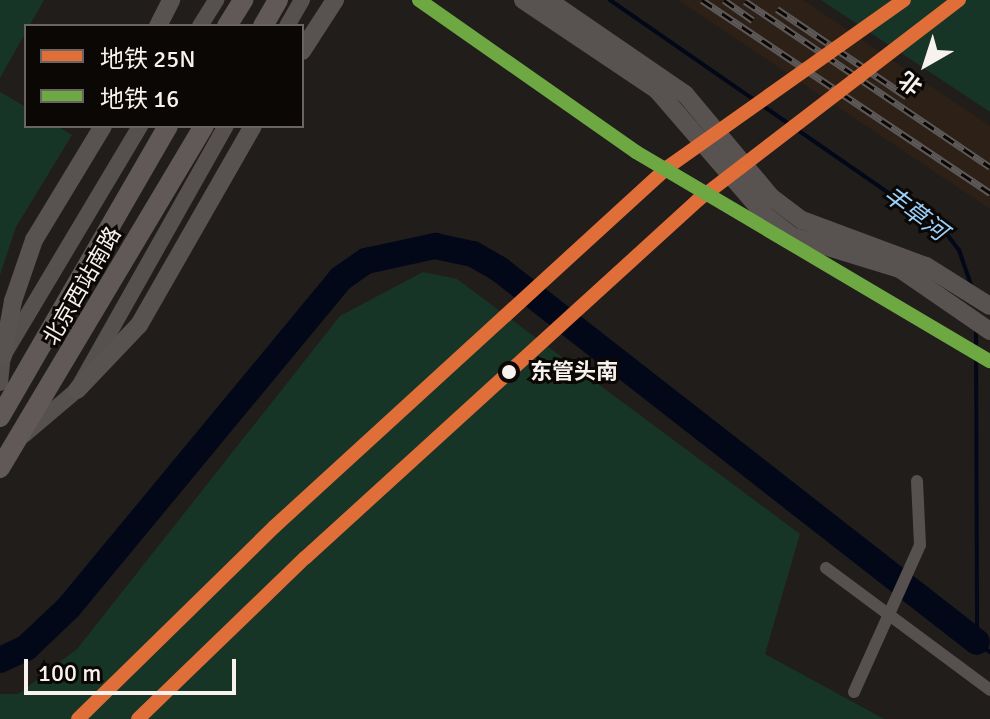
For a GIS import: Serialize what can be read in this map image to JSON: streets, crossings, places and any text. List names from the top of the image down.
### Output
{
  "streets": {
    "main road": ["北京西站南路"]
  },
  "water": ["丰草河"],
  "places": ["东管头南"],
  "lines": ["metro line 25N", "metro line 16"],
  "legend": ["地铁 25N", "地铁 16"],
  "scale_bar": "100 m",
  "north": "bottom left"
}
